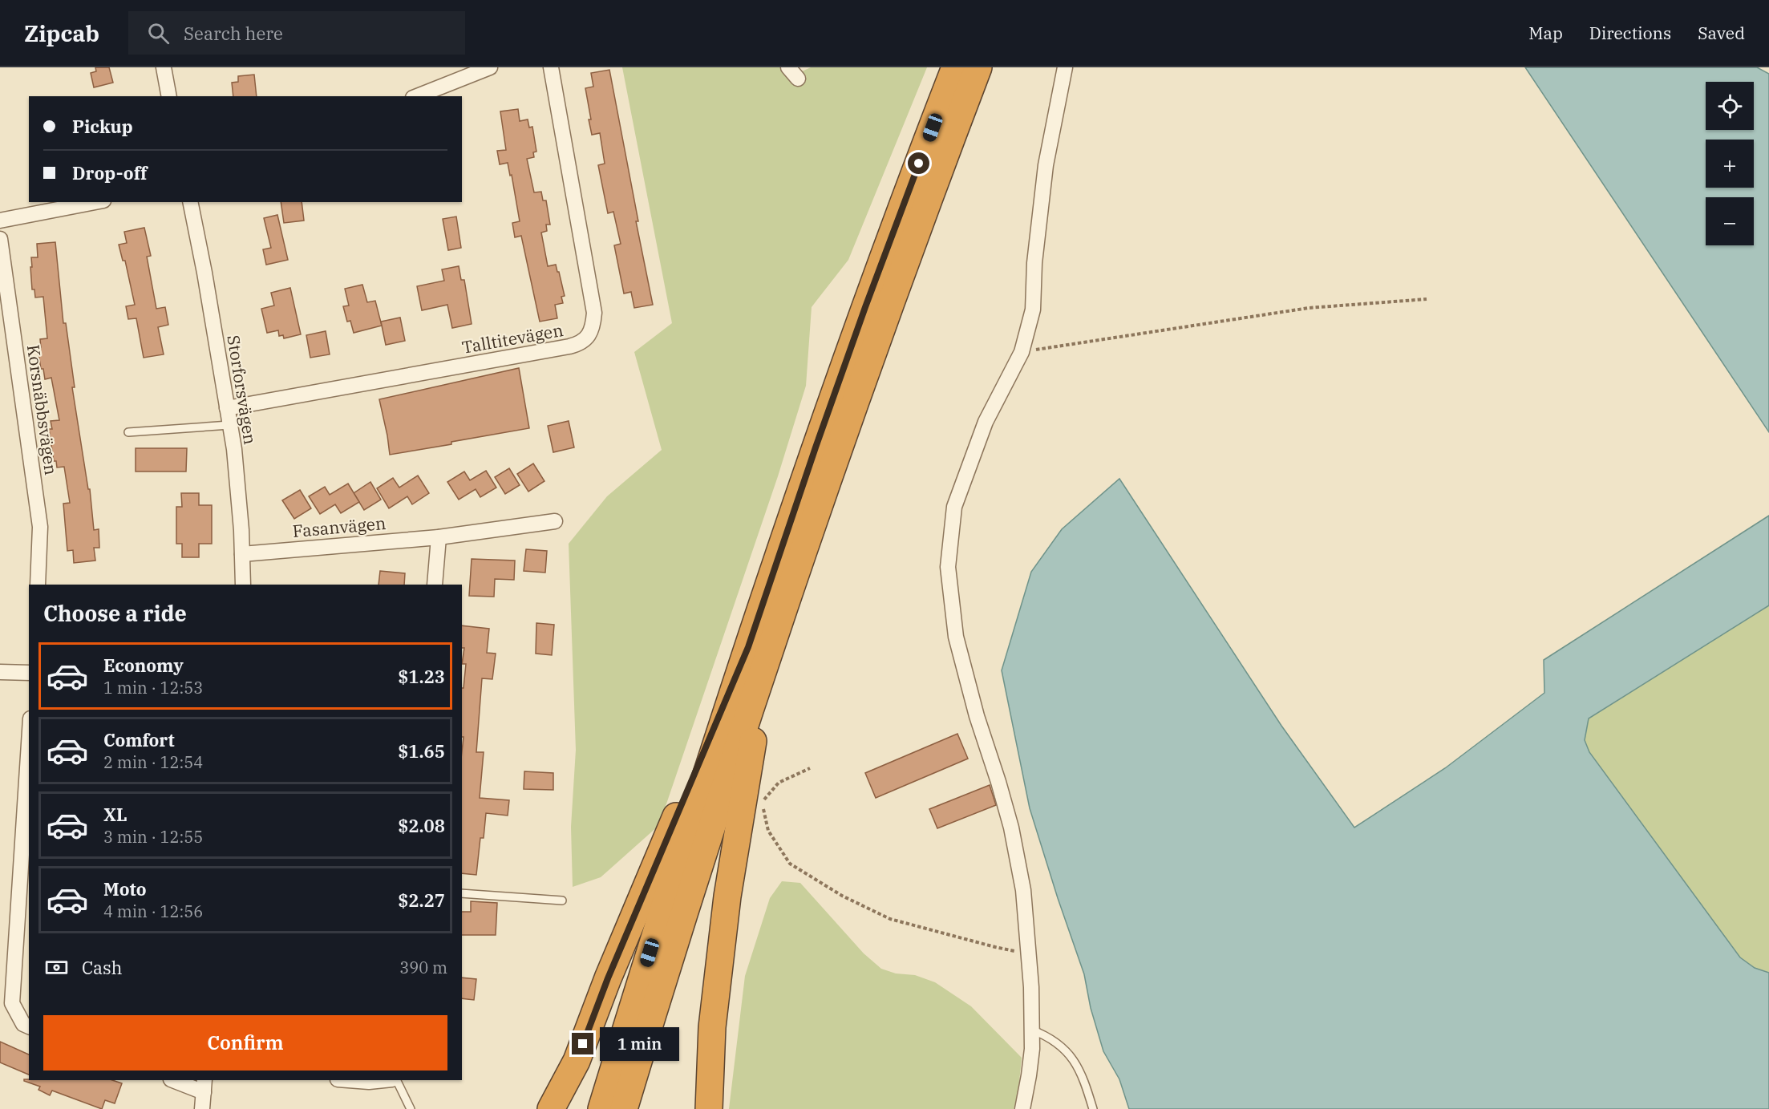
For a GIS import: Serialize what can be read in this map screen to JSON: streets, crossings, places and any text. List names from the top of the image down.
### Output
{
  "streets": {
    "street": [
      "Talltitevägen",
      "Storforsvägen",
      "Korsnäbbsvägen",
      "Fasanvägen"
    ]
  },
  "crossings": [
    ["Talltitevägen", "Storforsvägen"],
    ["Storforsvägen", "Fasanvägen"]
  ],
  "page": {
    "header": "Zipcab",
    "search": "Search here",
    "nav": ["Map", "Directions", "Saved"],
    "map_buttons": ["+", "−"],
    "banner": ["Pickup", "Drop-off"],
    "heading": "Choose a ride",
    "list": [
      {
        "name": "Economy",
        "note": "1 min · 12:53",
        "value": "$1.23"
      },
      {
        "name": "Comfort",
        "note": "2 min · 12:54",
        "value": "$1.65"
      },
      {
        "name": "XL",
        "note": "3 min · 12:55",
        "value": "$2.08"
      },
      {
        "name": "Moto",
        "note": "4 min · 12:56",
        "value": "$2.27"
      }
    ],
    "pay": ["Cash", "390 m"],
    "buttons": "Confirm",
    "bubble": "1 min"
  }
}
